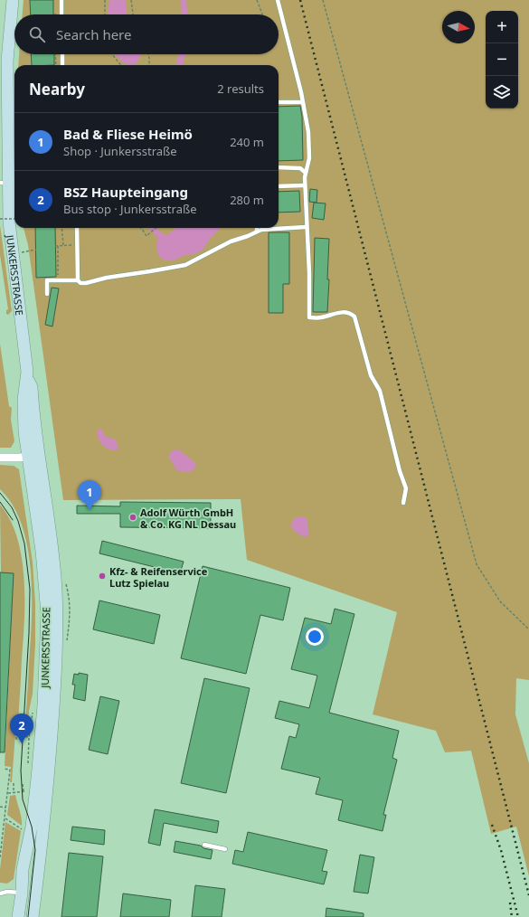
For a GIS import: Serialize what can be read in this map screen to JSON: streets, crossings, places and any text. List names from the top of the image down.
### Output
{
  "streets": {
    "main road": ["JUNKERSSTRASSE"]
  },
  "places": ["Adolf Würth GmbH & Co. KG NL Dessau", "Kfz- & Reifenservice Lutz Spielau"],
  "north": "right",
  "page": {
    "map_buttons": ["+", "−"],
    "search": "Search here",
    "heading": ["Nearby", "2 results"],
    "list": [
      {
        "mark": "1",
        "name": "Bad & Fliese Heimö",
        "note": "Shop · Junkersstraße",
        "value": "240 m"
      },
      {
        "mark": "2",
        "name": "BSZ Haupteingang",
        "note": "Bus stop · Junkersstraße",
        "value": "280 m"
      }
    ],
    "pins": ["1", "2"]
  }
}
